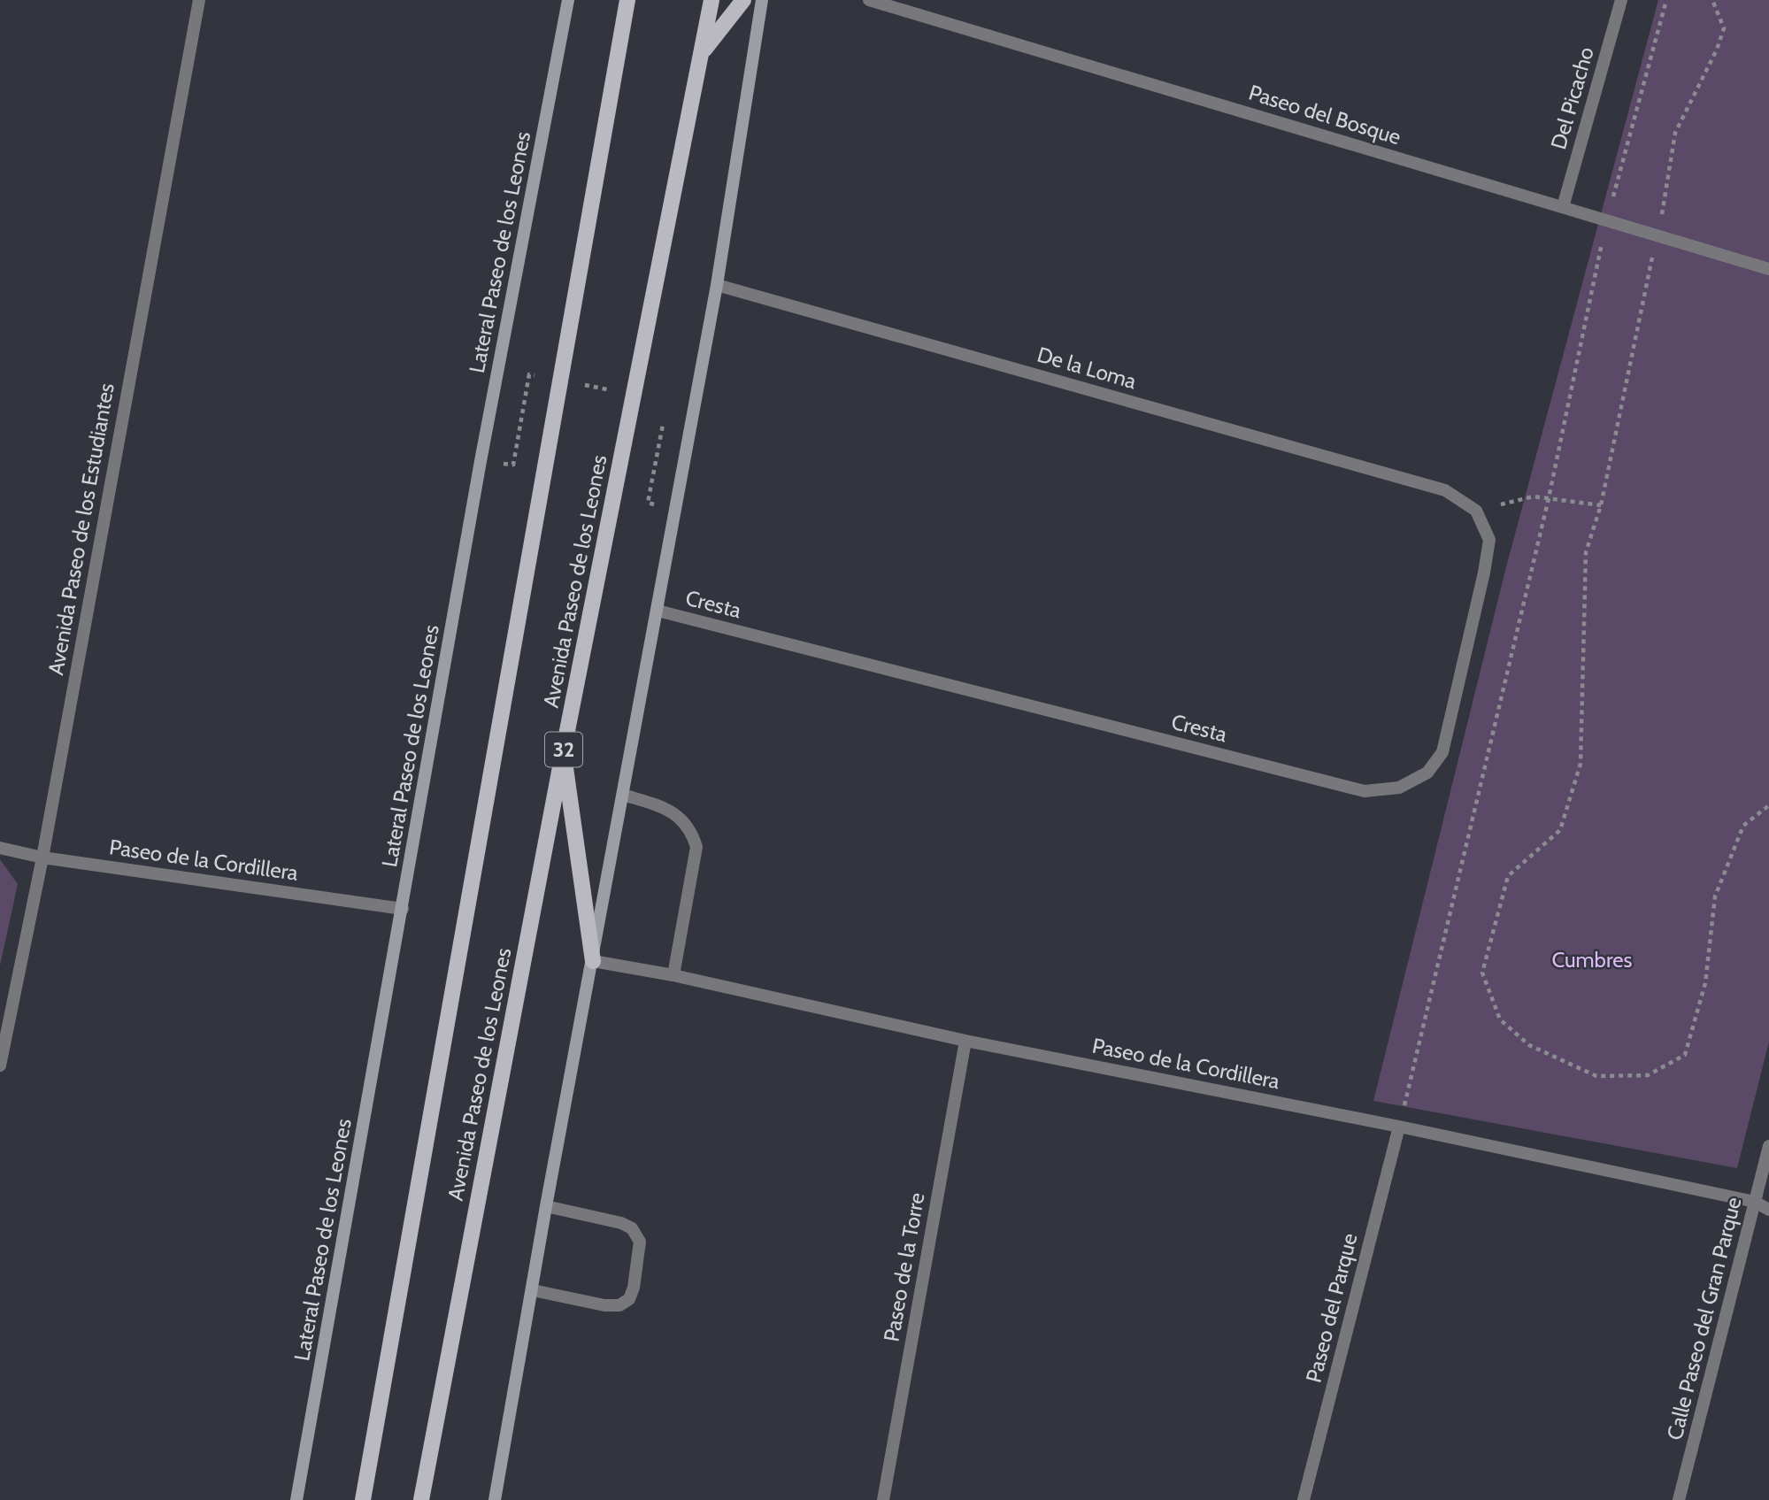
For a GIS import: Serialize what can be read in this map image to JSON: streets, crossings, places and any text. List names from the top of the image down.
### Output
{
  "streets": {
    "main road": ["Avenida Paseo de los Leones", "32"],
    "street": [
      "Del Picacho",
      "Paseo del Bosque",
      "Lateral Paseo de los Leones",
      "De la Loma",
      "Avenida Paseo de los Estudiantes",
      "Cresta",
      "Paseo de la Cordillera",
      "Paseo de la Torre",
      "Paseo del Parque",
      "Calle Paseo del Gran Parque"
    ]
  },
  "crossings": [
    ["Del Picacho", "Paseo del Bosque"],
    ["Lateral Paseo de los Leones", "Paseo de la Cordillera"],
    ["De la Loma", "Cresta"],
    ["Avenida Paseo de los Estudiantes", "Paseo de la Cordillera"],
    ["Paseo de la Cordillera", "Paseo de la Torre"],
    ["Paseo de la Cordillera", "Paseo del Parque"],
    ["Paseo de la Cordillera", "Calle Paseo del Gran Parque"]
  ],
  "parks": ["Cumbres"]
}
